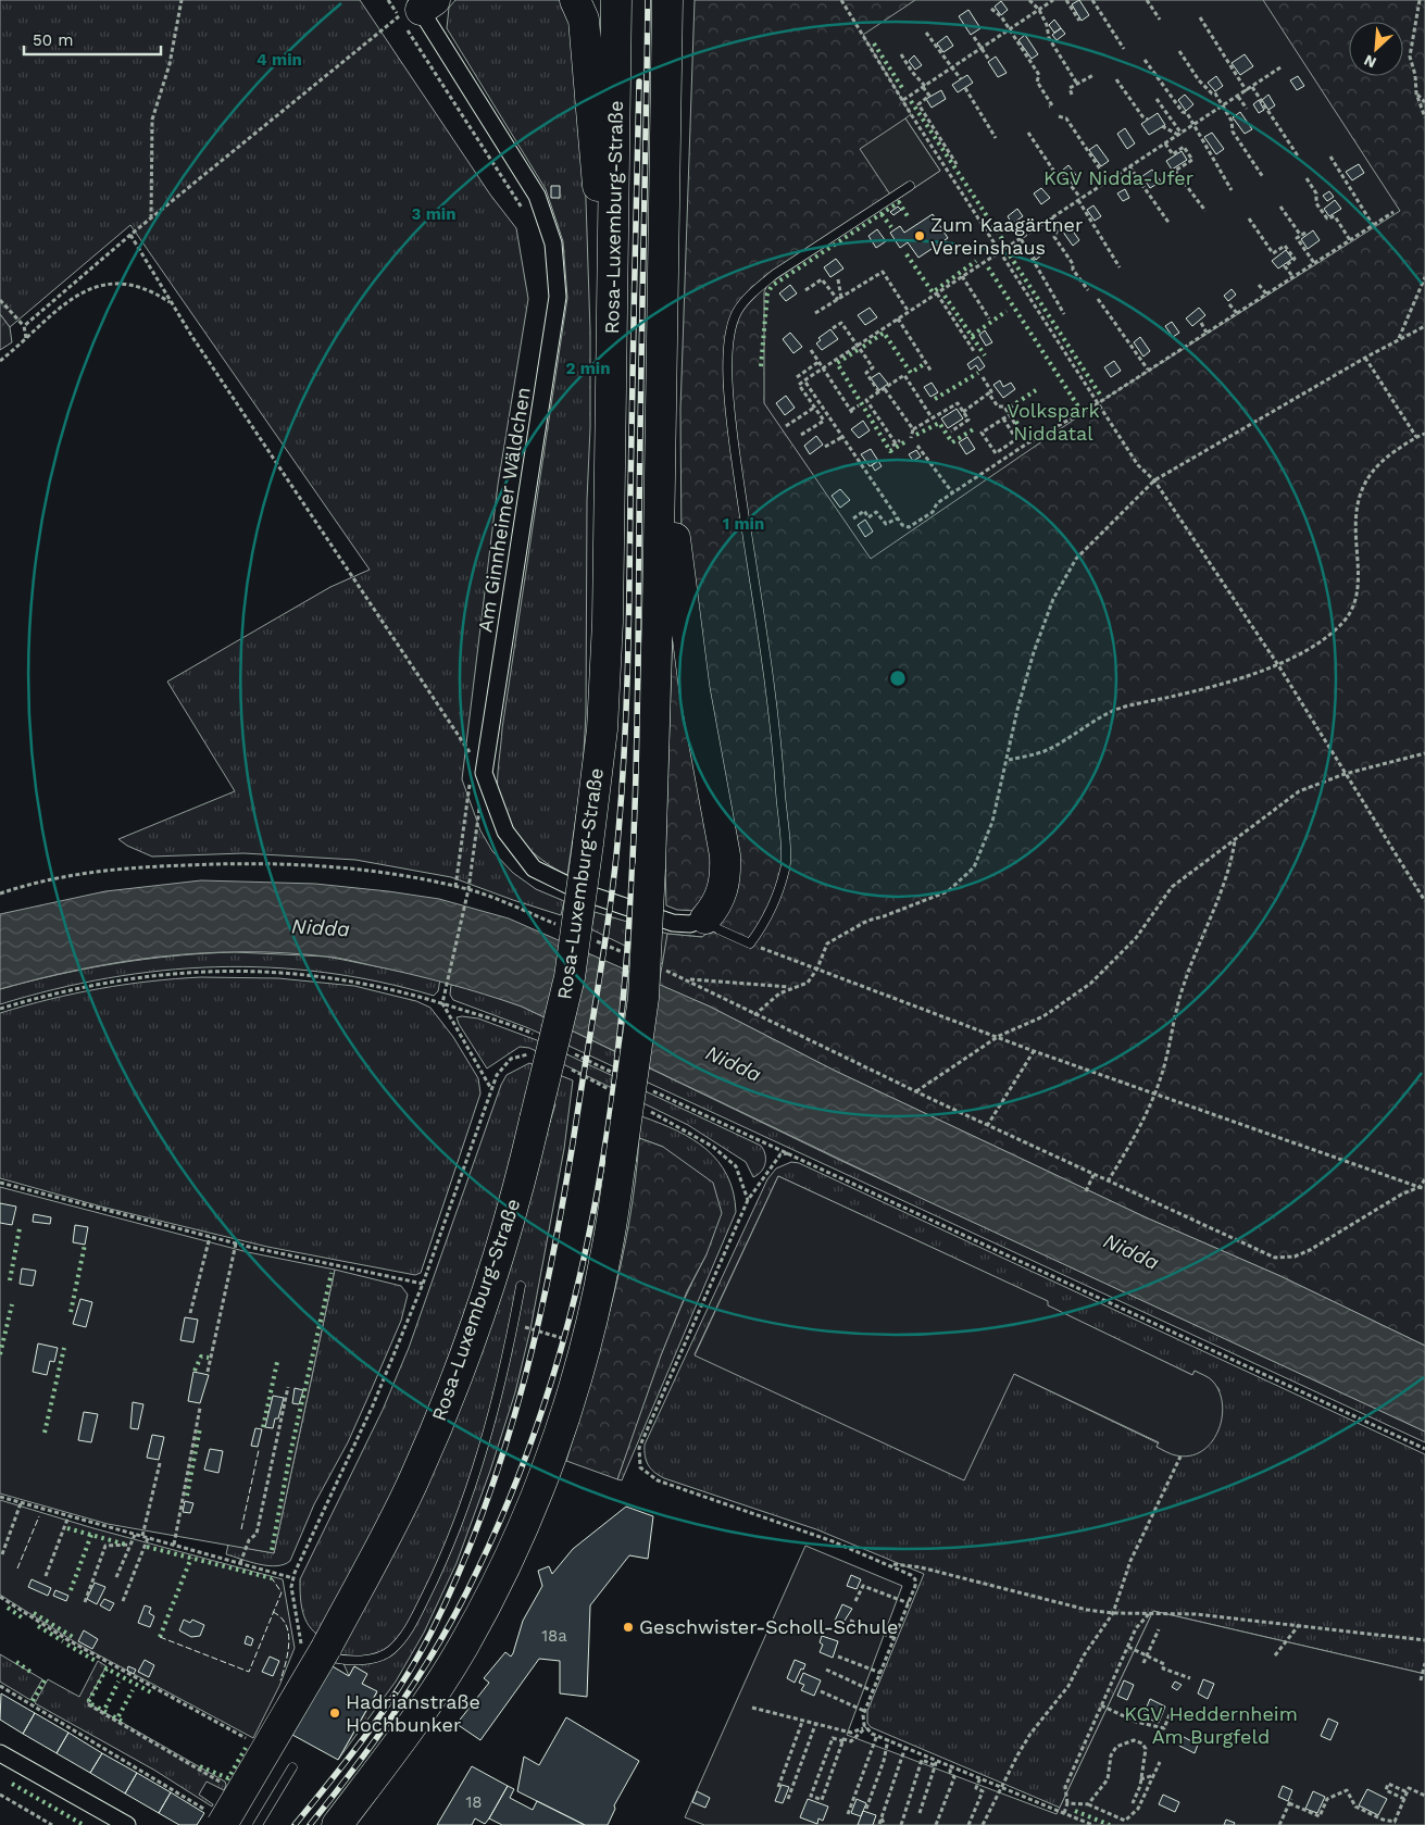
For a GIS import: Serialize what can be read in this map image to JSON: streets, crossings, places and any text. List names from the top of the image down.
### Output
{
  "streets": {
    "highway": ["Rosa-Luxemburg-Straße"],
    "street": ["Am Ginnheimer Wäldchen"]
  },
  "water": ["Nidda"],
  "parks": ["KGV Nidda-Ufer", "Volkspark Niddatal", "KGV Heddernheim Am Burgfeld"],
  "places": ["Zum Kaagärtner Vereinshaus", "Geschwister-Scholl-Schule", "Hadrianstraße Hochbunker"],
  "house_numbers": ["18a", "18"],
  "scale_bar": "50 m",
  "north": "bottom left",
  "rings": [
    "4 min",
    "3 min",
    "2 min",
    "1 min"
  ]
}
